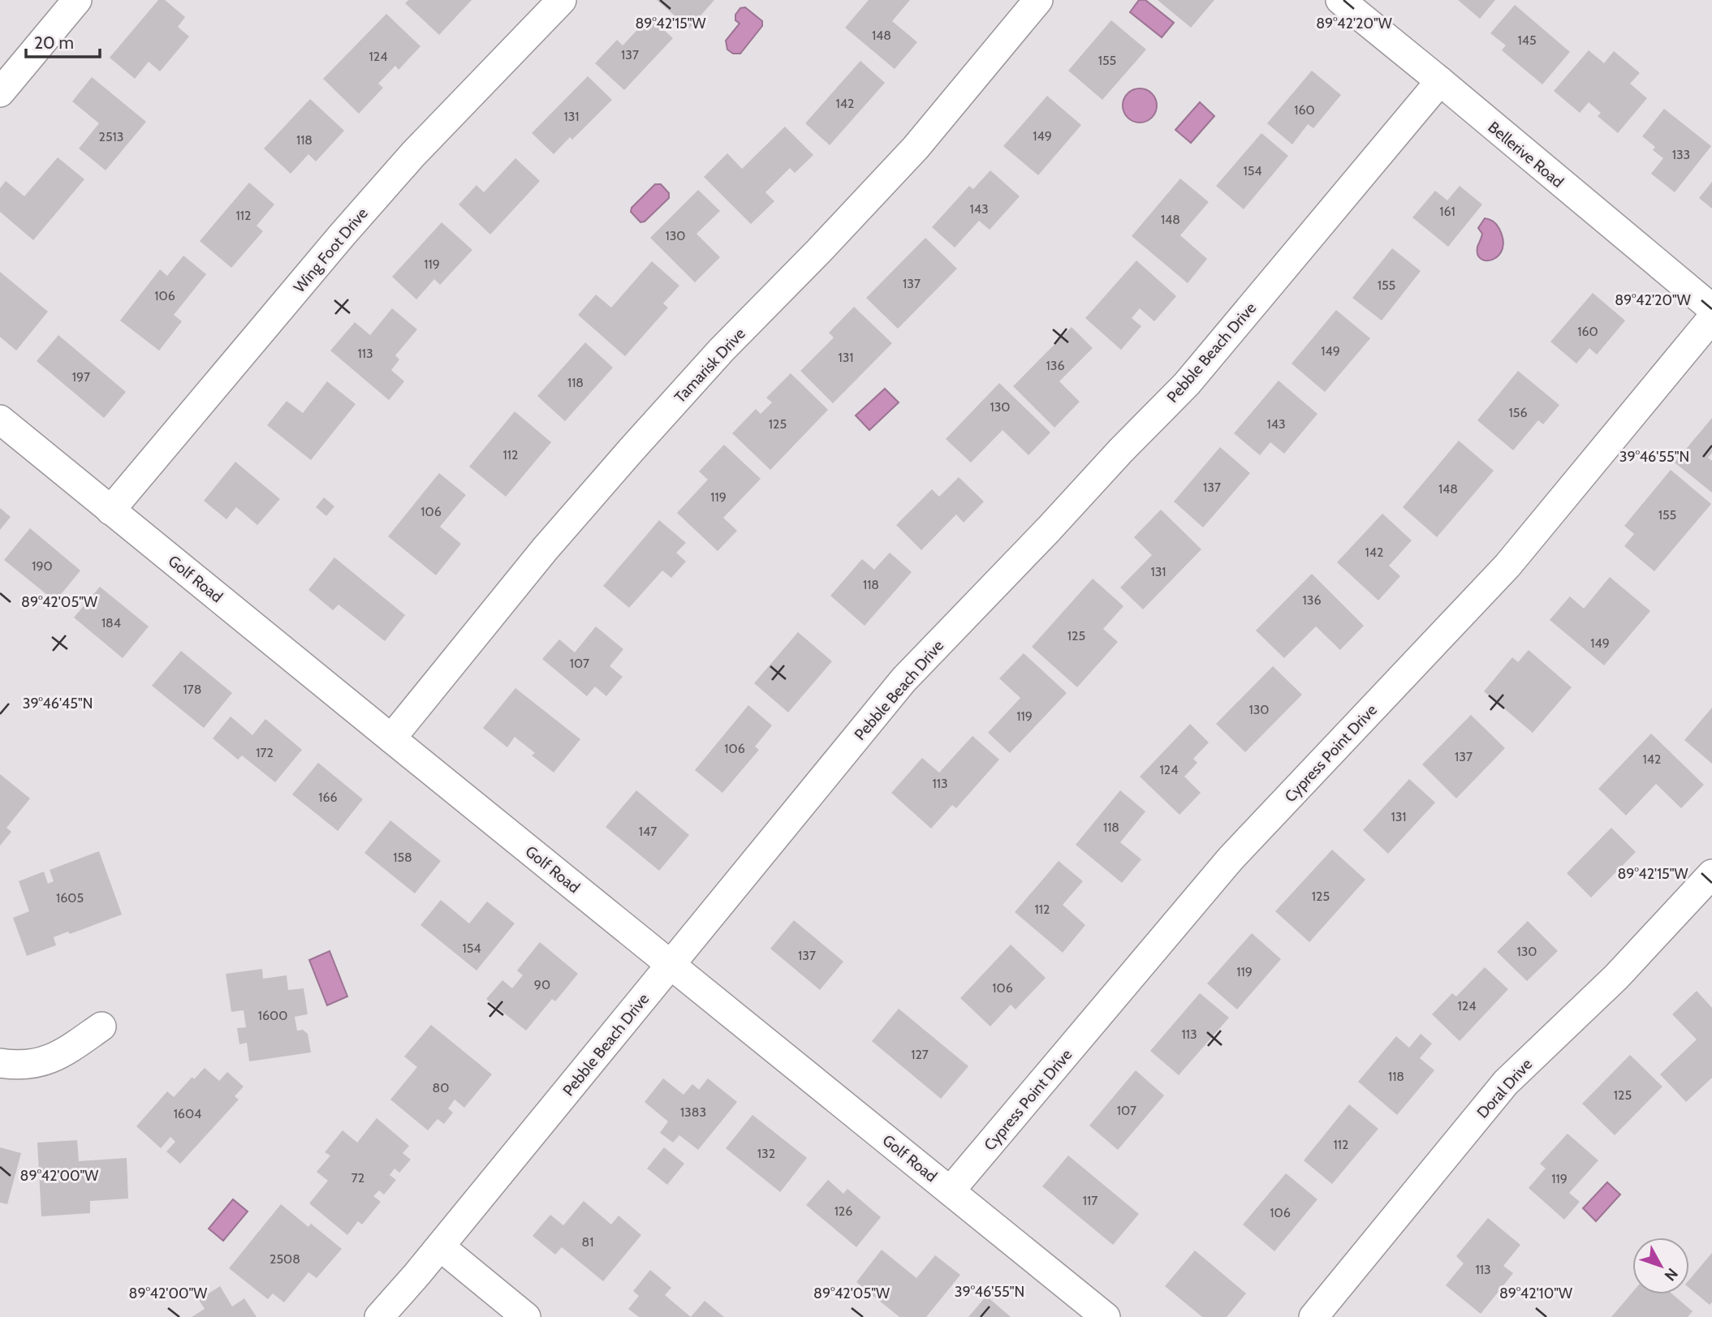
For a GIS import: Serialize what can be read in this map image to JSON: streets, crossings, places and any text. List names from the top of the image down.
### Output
{
  "streets": {
    "street": [
      "Bellerive Road",
      "Wing Foot Drive",
      "Pebble Beach Drive",
      "Tamarisk Drive",
      "Golf Road",
      "Cypress Point Drive",
      "Doral Drive"
    ]
  },
  "crossings": [
    ["Bellerive Road", "Pebble Beach Drive"],
    ["Wing Foot Drive", "Golf Road"],
    ["Pebble Beach Drive", "Golf Road"],
    ["Tamarisk Drive", "Golf Road"],
    ["Golf Road", "Cypress Point Drive"]
  ],
  "house_numbers": [
    "148",
    "145",
    "137",
    "124",
    "155",
    "142",
    "160",
    "131",
    "149",
    "2513",
    "118",
    "133",
    "154",
    "143",
    "161",
    "112",
    "148",
    "130",
    "119",
    "137",
    "155",
    "106",
    "160",
    "149",
    "113",
    "131",
    "136",
    "197",
    "118",
    "130",
    "156",
    "125",
    "143",
    "112",
    "137",
    "148",
    "119",
    "106",
    "155",
    "142",
    "190",
    "131",
    "118",
    "136",
    "184",
    "125",
    "149",
    "107",
    "178",
    "130",
    "119",
    "106",
    "172",
    "137",
    "142",
    "124",
    "113",
    "166",
    "131",
    "118",
    "147",
    "158",
    "125",
    "1605",
    "112",
    "154",
    "130",
    "137",
    "119",
    "90",
    "106",
    "124",
    "1600",
    "113",
    "127",
    "118",
    "80",
    "125",
    "107",
    "1383",
    "1604",
    "112",
    "132",
    "72",
    "119",
    "117",
    "126",
    "106",
    "81",
    "2508",
    "113"
  ],
  "scale_bar": "20 m",
  "north": "bottom right",
  "coordinates": [
    "89°42'15\"W",
    "89°42'20\"W",
    "39°46'55\"N",
    "89°42'05\"W",
    "39°46'45\"N",
    "89°42'00\"W",
    "89°42'10\"W"
  ]
}
